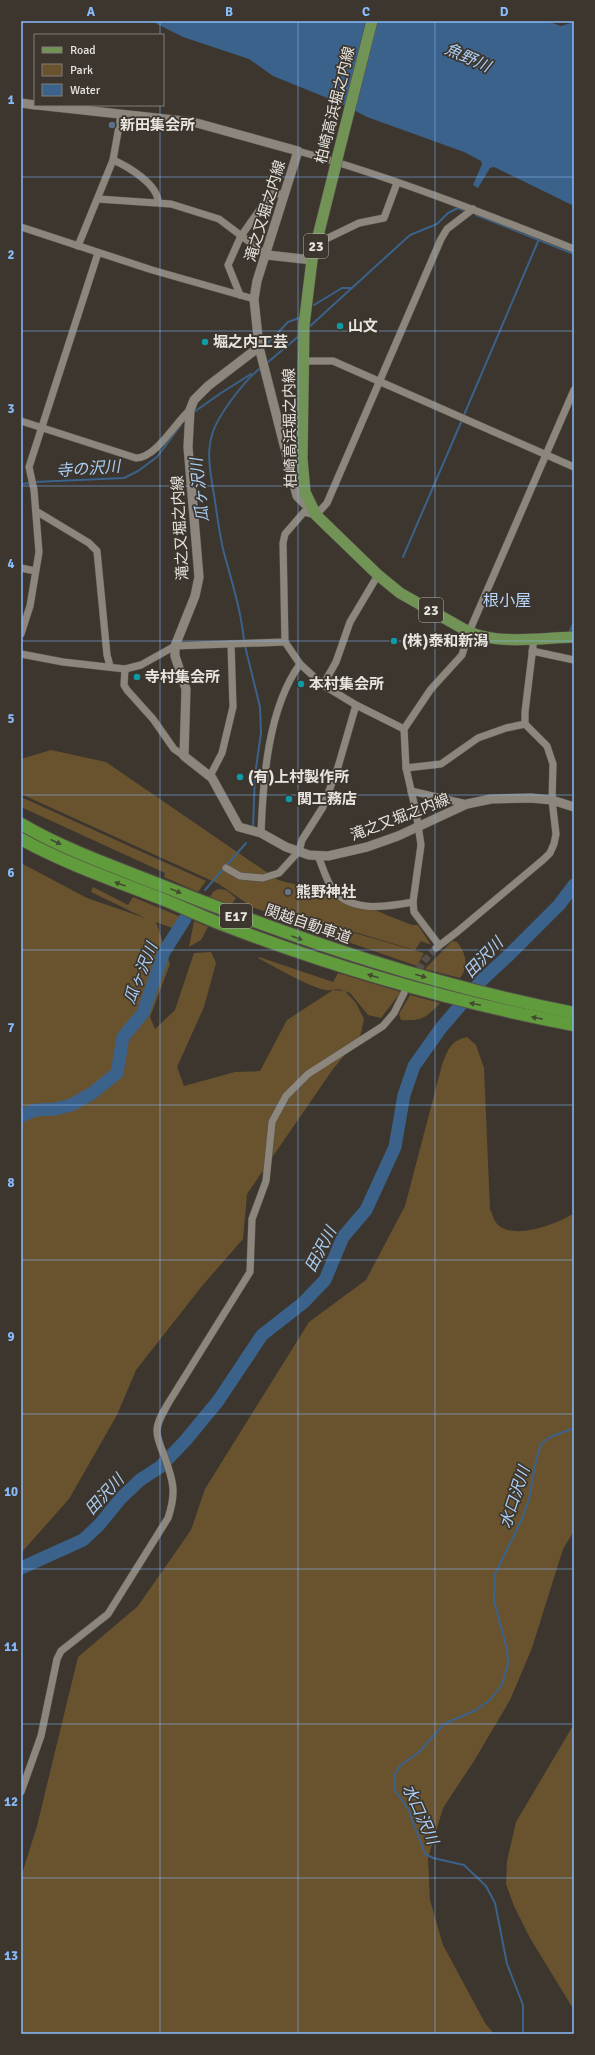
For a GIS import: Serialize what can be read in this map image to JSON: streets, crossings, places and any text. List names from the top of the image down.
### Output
{
  "streets": {
    "highway": ["E17", "関越自動車道"],
    "main road": ["柏崎高浜堀之内線", "滝之又堀之内線", "23"]
  },
  "districts": ["根小屋"],
  "water": [
    "魚野川",
    "寺の沢川",
    "瓜ヶ沢川",
    "田沢川",
    "水口沢川"
  ],
  "places": [
    "新田集会所",
    "山文",
    "堀之内工芸",
    "(株)泰和新潟",
    "寺村集会所",
    "本村集会所",
    "(有)上村製作所",
    "関工務店",
    "熊野神社"
  ],
  "legend": ["Road", "Park", "Water"],
  "grid": {
    "columns": [
      "A",
      "B",
      "C",
      "D"
    ],
    "rows": [
      "1",
      "2",
      "3",
      "4",
      "5",
      "6",
      "7",
      "8",
      "9",
      "10",
      "11",
      "12",
      "13"
    ]
  }
}
